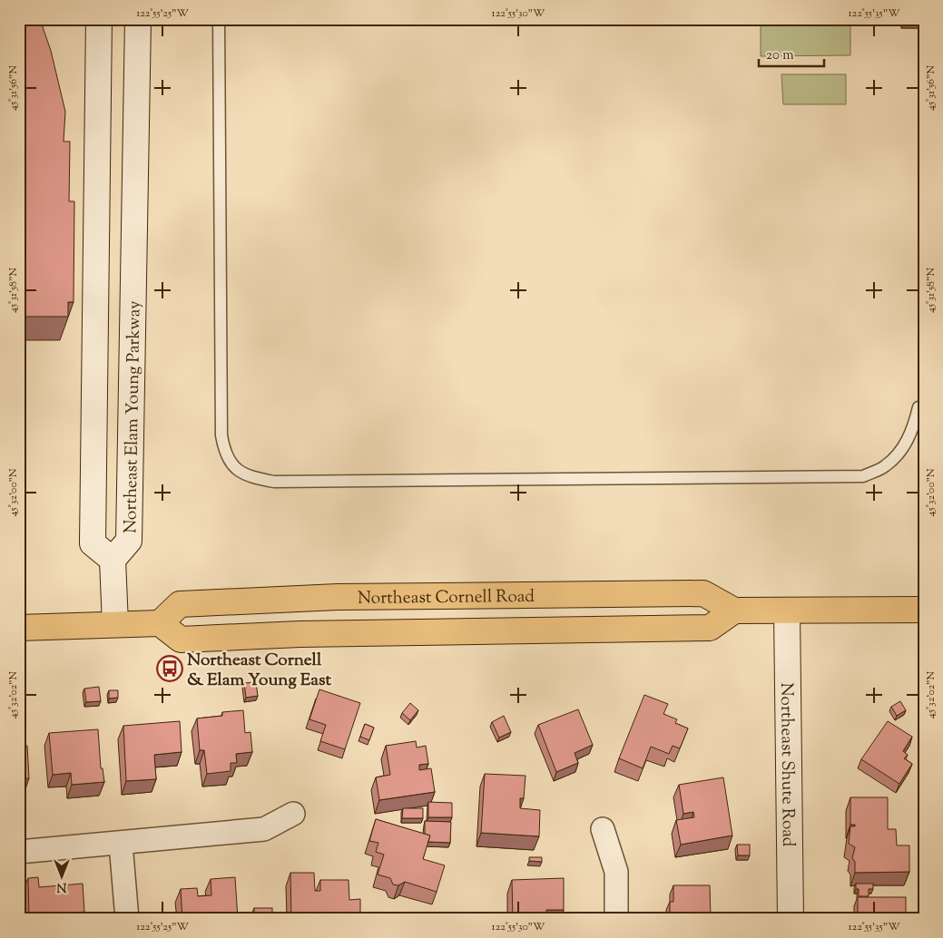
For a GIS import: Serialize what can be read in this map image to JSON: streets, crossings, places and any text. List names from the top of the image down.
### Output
{
  "streets": {
    "highway": ["Northeast Cornell Road"],
    "street": ["Northeast Elam Young Parkway", "Northeast Shute Road"]
  },
  "crossings": [
    ["Northeast Cornell Road", "Northeast Shute Road"]
  ],
  "places": {
    "bus stop": ["Northeast Cornell & Elam Young East"]
  },
  "scale_bar": "20 m",
  "north": "bottom",
  "coordinates": [
    "122°55'25\"W",
    "122°55'30\"W",
    "122°55'35\"W",
    "45°31'56\"N",
    "45°31'58\"N",
    "45°32'00\"N",
    "45°32'02\"N"
  ]
}
